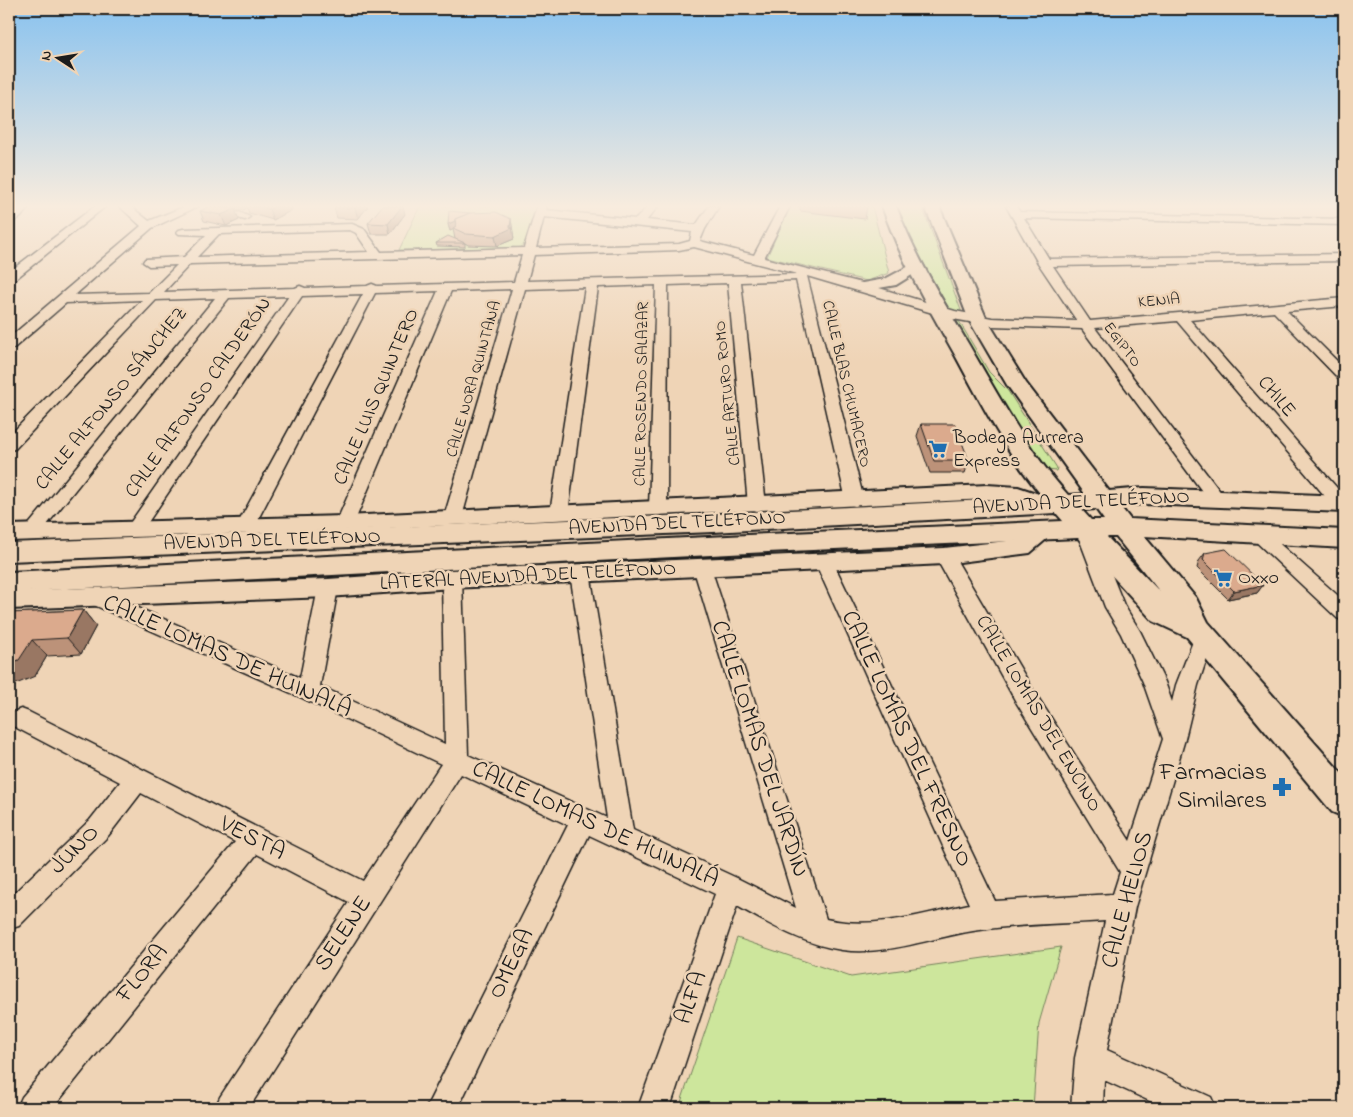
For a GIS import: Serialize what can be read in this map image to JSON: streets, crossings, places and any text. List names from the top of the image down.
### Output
{
  "streets": {
    "main road": ["AVENIDA DEL TELÉFONO"],
    "street": [
      "KENIA",
      "EGIPTO",
      "CALLE NORA QUINTANA",
      "CALLE BLAS CHUMACERO",
      "CALLE ARTURO ROMO",
      "CALLE ROSENDO SALAZAR",
      "CALLE LUIS QUINTERO",
      "CHILE",
      "CALLE ALFONSO CALDERÓN",
      "CALLE ALFONSO SÁNCHEZ",
      "LATERAL AVENIDA DEL TELÉFONO",
      "CALLE LOMAS DE HUINALÁ",
      "CALLE LOMAS DEL ENCINO",
      "CALLE LOMAS DEL FRESNO",
      "CALLE LOMAS DEL JARDÍN",
      "VESTA",
      "JUNO",
      "CALLE HELIOS",
      "SELENE",
      "OMEGA",
      "FLORA",
      "ALFA"
    ]
  },
  "crossings": [
    ["KENIA", "EGIPTO"],
    ["KENIA", "CALLE BLAS CHUMACERO"],
    ["KENIA", "CHILE"],
    ["EGIPTO", "AVENIDA DEL TELÉFONO"],
    ["CHILE", "AVENIDA DEL TELÉFONO"],
    ["AVENIDA DEL TELÉFONO", "LATERAL AVENIDA DEL TELÉFONO"],
    ["LATERAL AVENIDA DEL TELÉFONO", "CALLE LOMAS DE HUINALÁ"],
    ["LATERAL AVENIDA DEL TELÉFONO", "CALLE LOMAS DEL ENCINO"],
    ["LATERAL AVENIDA DEL TELÉFONO", "CALLE LOMAS DEL FRESNO"],
    ["LATERAL AVENIDA DEL TELÉFONO", "CALLE LOMAS DEL JARDÍN"],
    ["CALLE LOMAS DE HUINALÁ", "CALLE LOMAS DEL FRESNO"],
    ["CALLE LOMAS DE HUINALÁ", "CALLE LOMAS DEL JARDÍN"],
    ["CALLE LOMAS DE HUINALÁ", "CALLE HELIOS"],
    ["CALLE LOMAS DE HUINALÁ", "SELENE"],
    ["CALLE LOMAS DE HUINALÁ", "OMEGA"],
    ["CALLE LOMAS DE HUINALÁ", "ALFA"],
    ["CALLE LOMAS DEL ENCINO", "CALLE HELIOS"],
    ["VESTA", "JUNO"],
    ["VESTA", "SELENE"],
    ["VESTA", "FLORA"]
  ],
  "places": {
    "supermarket": ["Bodega Aurrera Express", "Oxxo"],
    "pharmacy": ["Farmacias Similares"]
  },
  "north": "left"
}
